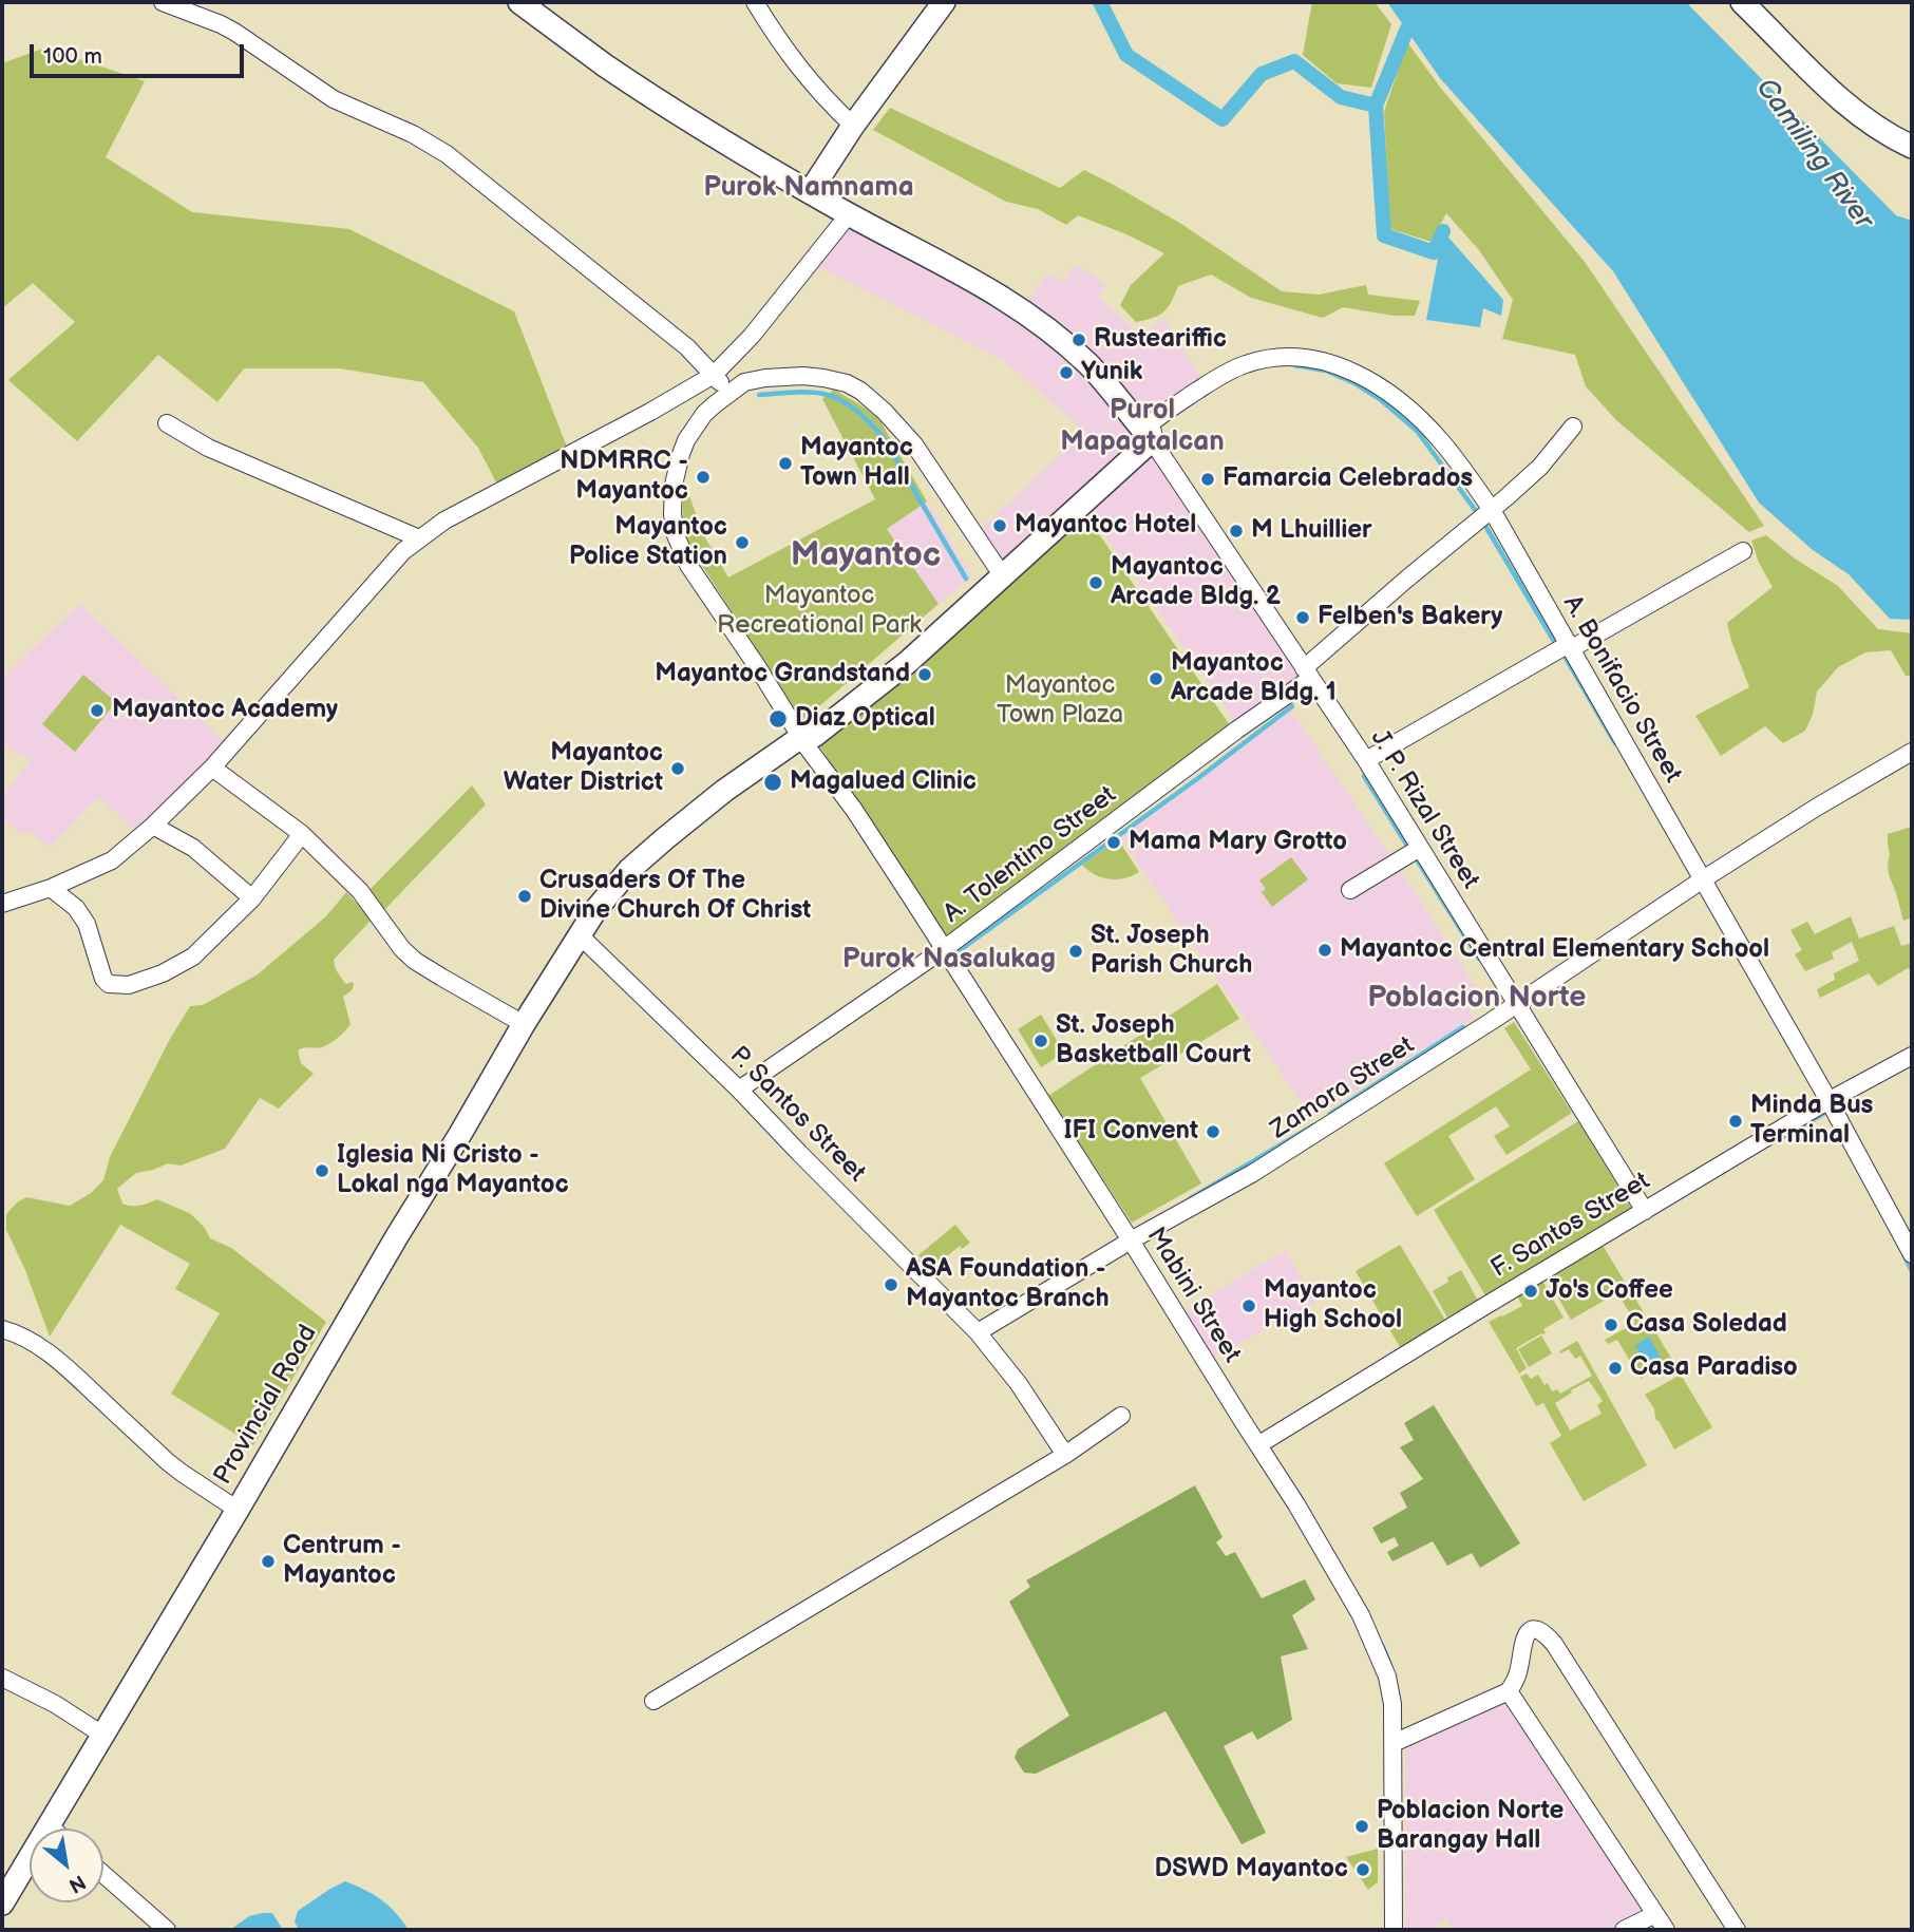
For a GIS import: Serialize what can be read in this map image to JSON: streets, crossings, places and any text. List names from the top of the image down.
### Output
{
  "streets": {
    "main road": ["Provincial Road"],
    "street": [
      "A. Bonifacio Street",
      "J. P. Rizal Street",
      "A. Tolentino Street",
      "Zamora Street",
      "P. Santos Street",
      "F. Santos Street",
      "Mabini Street"
    ]
  },
  "crossings": [
    ["A. Bonifacio Street", "J. P. Rizal Street"],
    ["A. Bonifacio Street", "A. Tolentino Street"],
    ["A. Bonifacio Street", "Zamora Street"],
    ["A. Bonifacio Street", "F. Santos Street"],
    ["A. Bonifacio Street", "Provincial Road"],
    ["J. P. Rizal Street", "A. Tolentino Street"],
    ["J. P. Rizal Street", "Zamora Street"],
    ["J. P. Rizal Street", "F. Santos Street"],
    ["J. P. Rizal Street", "Provincial Road"],
    ["A. Tolentino Street", "P. Santos Street"],
    ["A. Tolentino Street", "Mabini Street"],
    ["Zamora Street", "P. Santos Street"],
    ["Zamora Street", "Mabini Street"],
    ["P. Santos Street", "Provincial Road"],
    ["F. Santos Street", "Mabini Street"],
    ["Mabini Street", "Provincial Road"]
  ],
  "districts": [
    "Purok Namnama",
    "Purol Mapagtalcan",
    "Mayantoc",
    "Purok Nasalukag",
    "Poblacion Norte"
  ],
  "water": ["Camiling River"],
  "parks": ["Mayantoc Recreational Park", "Mayantoc Town Plaza"],
  "places": [
    "Rusteariffic",
    "Yunik",
    "Mayantoc Town Hall",
    "NDMRRC - Mayantoc",
    "Famarcia Celebrados",
    "Mayantoc Hotel",
    "M Lhuillier",
    "Mayantoc Police Station",
    "Mayantoc Arcade Bldg. 2",
    "Felben's Bakery",
    "Mayantoc Grandstand",
    "Mayantoc Arcade Bldg. 1",
    "Mayantoc Academy",
    "Diaz Optical",
    "Mayantoc Water District",
    "Magalued Clinic",
    "Mama Mary Grotto",
    "Crusaders Of The Divine Church Of Christ",
    "Mayantoc Central Elementary School",
    "St. Joseph Parish Church",
    "St. Joseph Basketball Court",
    "Minda Bus Terminal",
    "IFI Convent",
    "Iglesia Ni Cristo - Lokal nga Mayantoc",
    "ASA Foundation - Mayantoc Branch",
    "Jo's Coffee",
    "Mayantoc High School",
    "Casa Soledad",
    "Casa Paradiso",
    "Centrum - Mayantoc",
    "Poblacion Norte Barangay Hall",
    "DSWD Mayantoc"
  ],
  "scale_bar": "100 m",
  "north": "bottom right"
}
